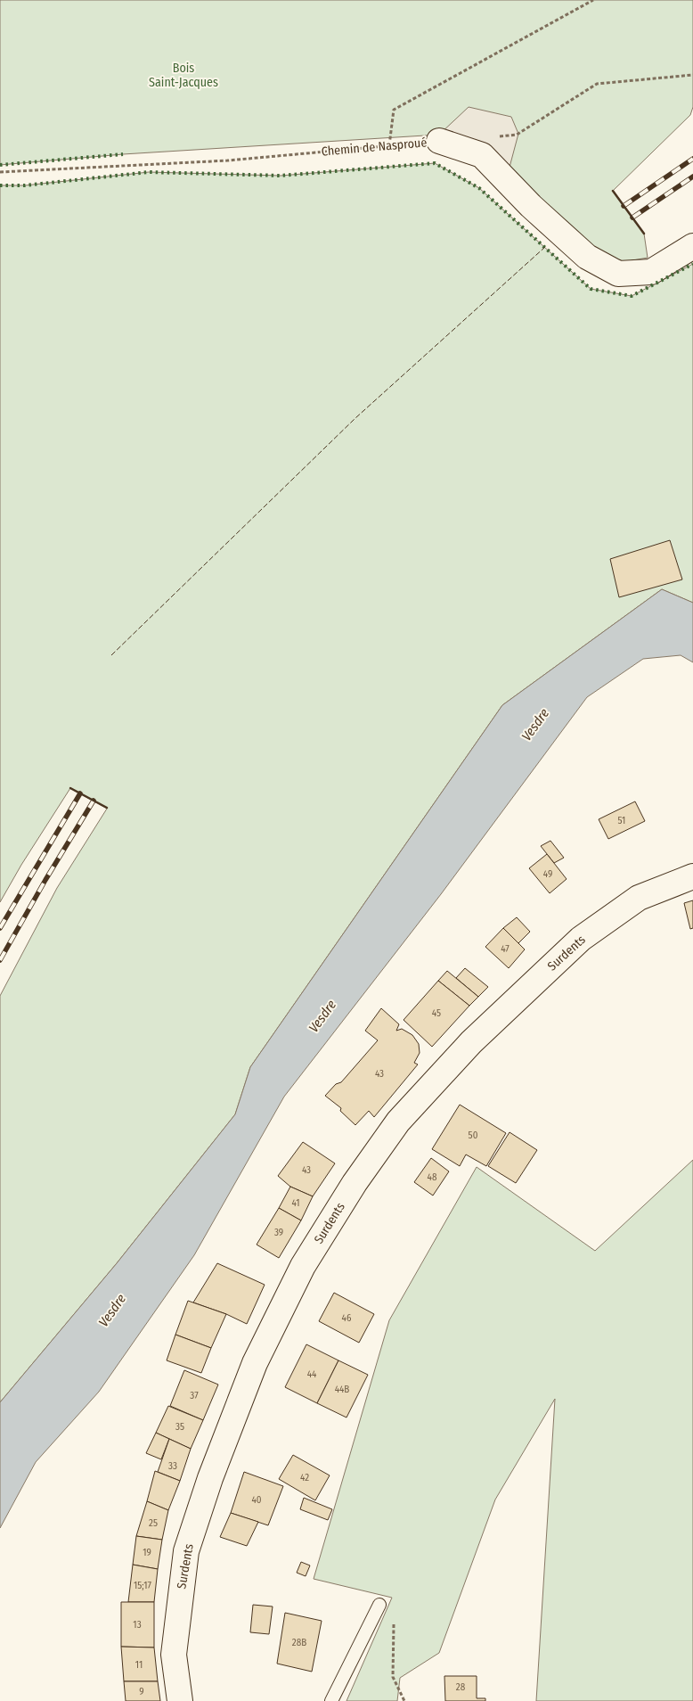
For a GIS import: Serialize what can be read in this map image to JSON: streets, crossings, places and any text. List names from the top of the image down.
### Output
{
  "streets": {
    "main road": ["Chemin de Nasproué", "Surdents"]
  },
  "water": ["Vesdre"],
  "parks": ["Bois Saint-Jacques"],
  "house_numbers": [
    "51",
    "49",
    "47",
    "45",
    "43",
    "50",
    "43",
    "48",
    "41",
    "39",
    "46",
    "44",
    "44B",
    "37",
    "35",
    "33",
    "42",
    "40",
    "25",
    "19",
    "15;17",
    "13",
    "28B",
    "11",
    "28",
    "9"
  ]
}
